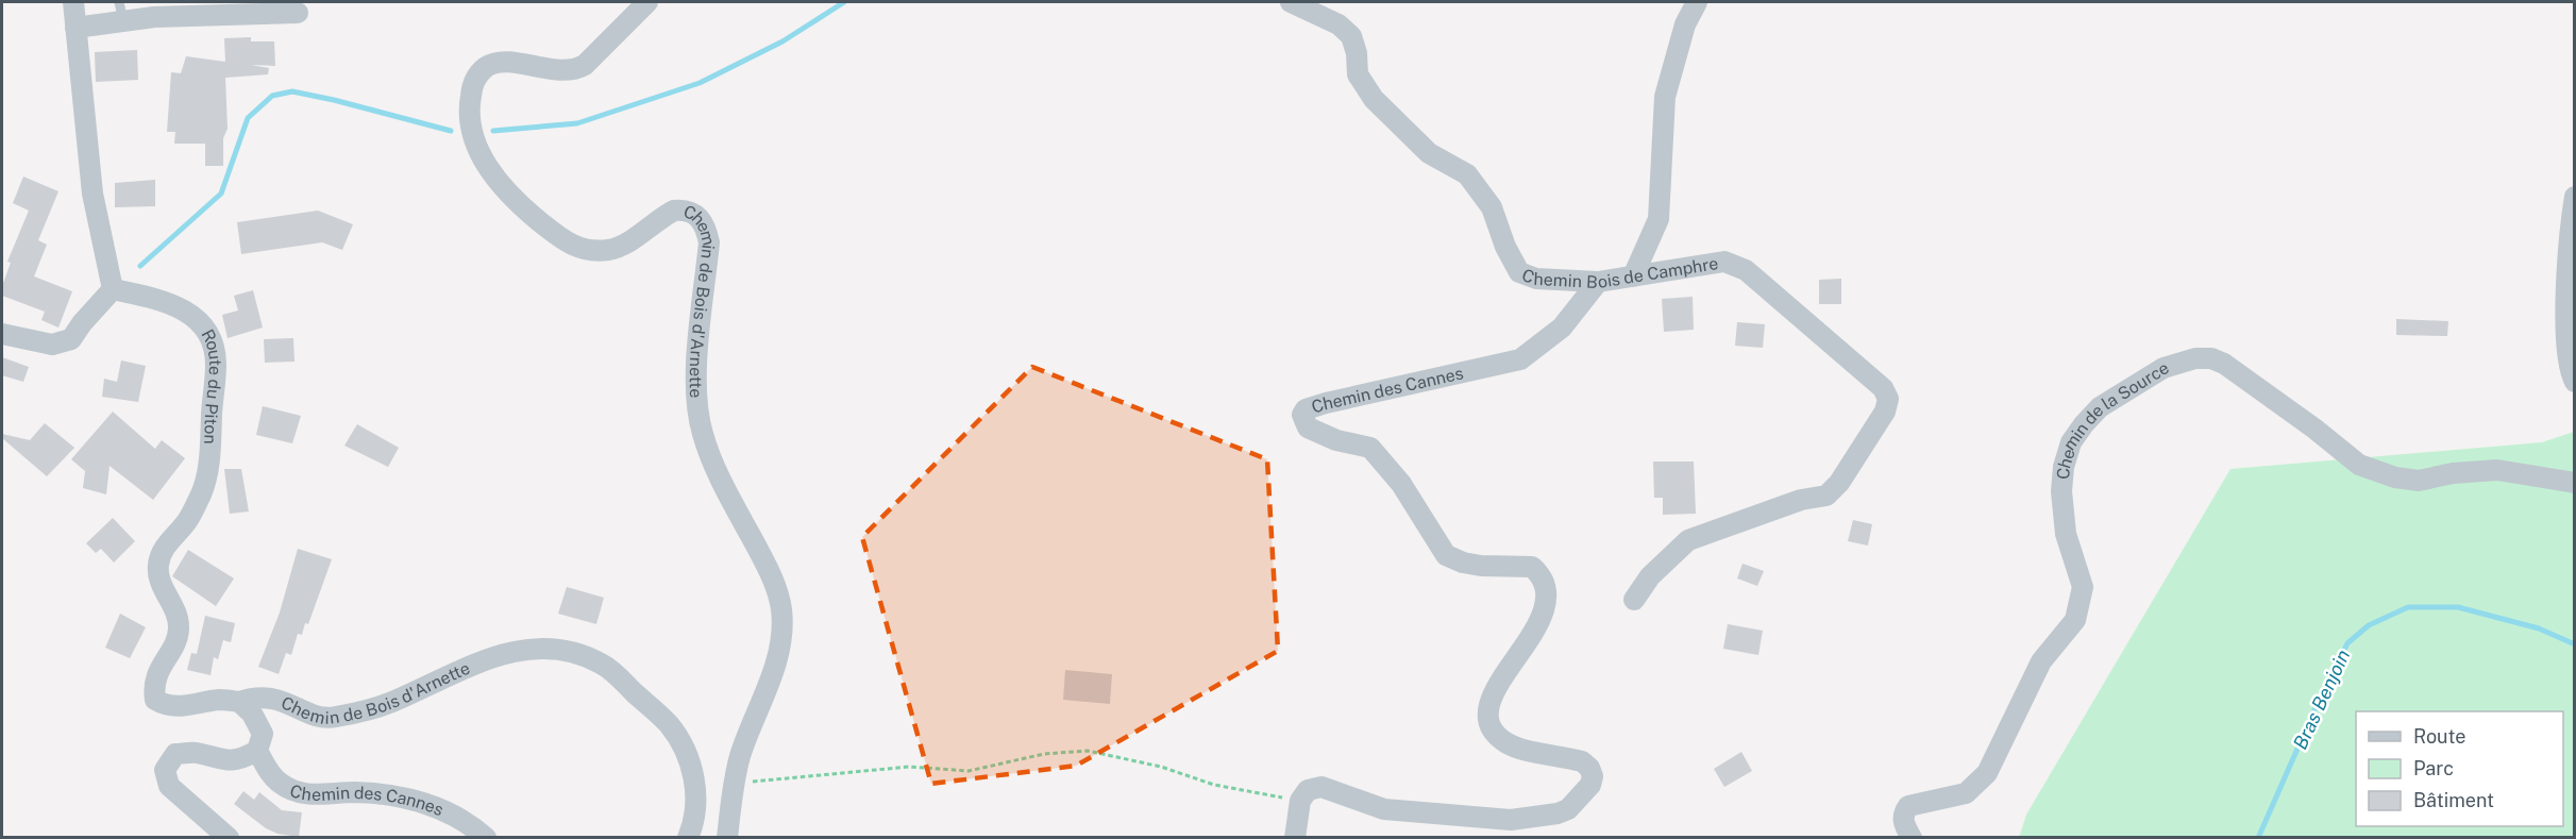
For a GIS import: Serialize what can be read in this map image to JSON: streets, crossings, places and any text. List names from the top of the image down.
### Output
{
  "streets": {
    "street": [
      "Chemin Bois de Camphre",
      "Chemin de Bois d'Arnette",
      "Route du Piton",
      "Chemin des Cannes",
      "Chemin de la Source"
    ]
  },
  "crossings": [
    ["Chemin Bois de Camphre", "Chemin des Cannes"],
    ["Chemin de Bois d'Arnette", "Route du Piton"]
  ],
  "water": ["Bras Benjoin"],
  "legend": ["Route", "Parc", "Bâtiment"]
}
